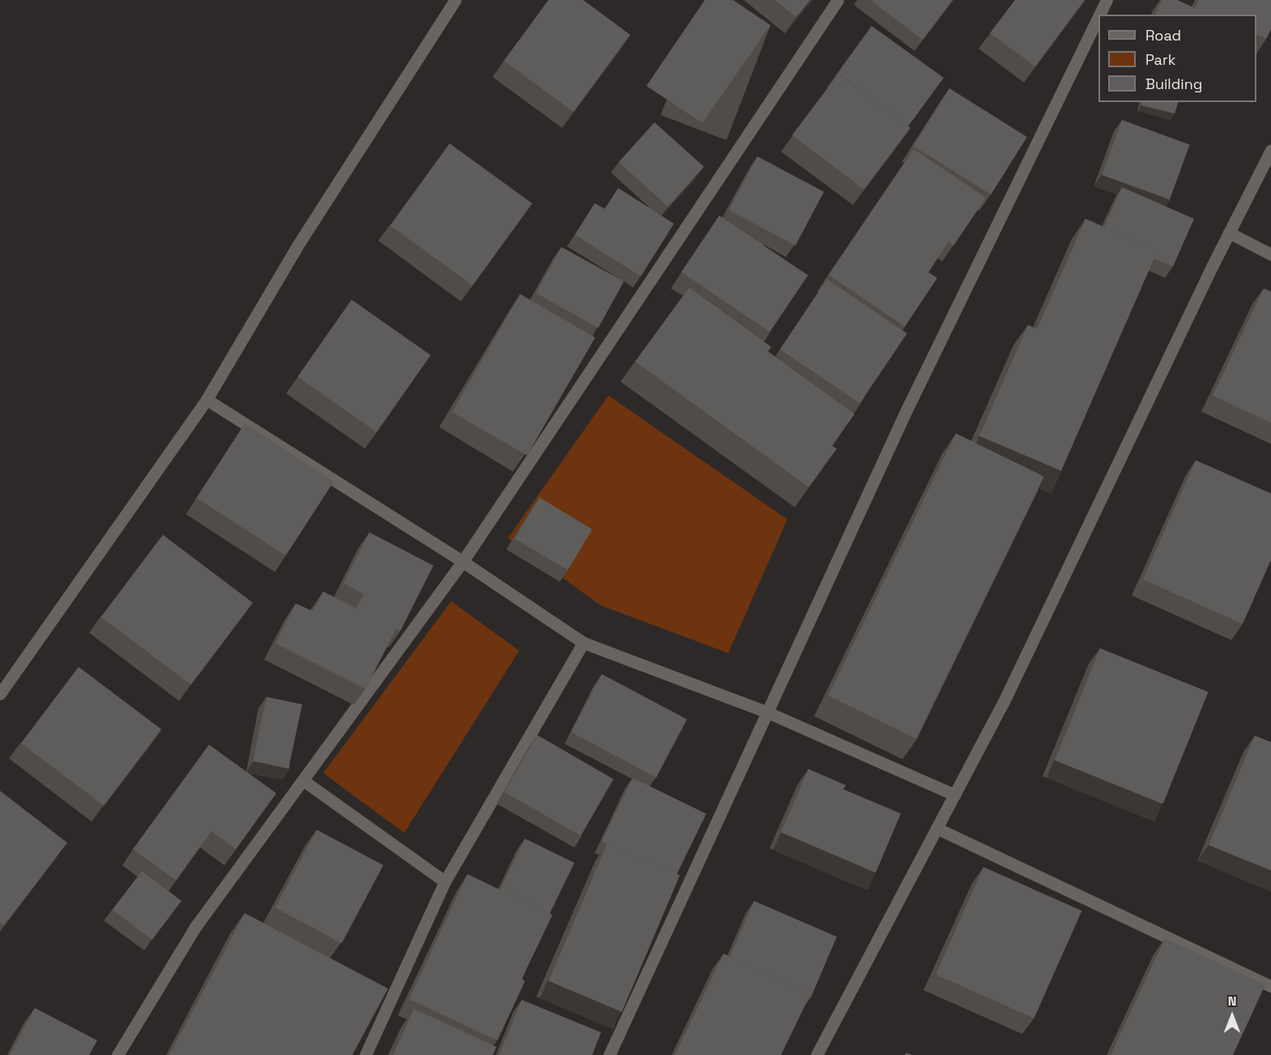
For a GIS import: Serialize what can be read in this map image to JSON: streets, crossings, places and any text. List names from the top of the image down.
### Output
{
  "legend": ["Road", "Park", "Building"],
  "north": "top"
}
